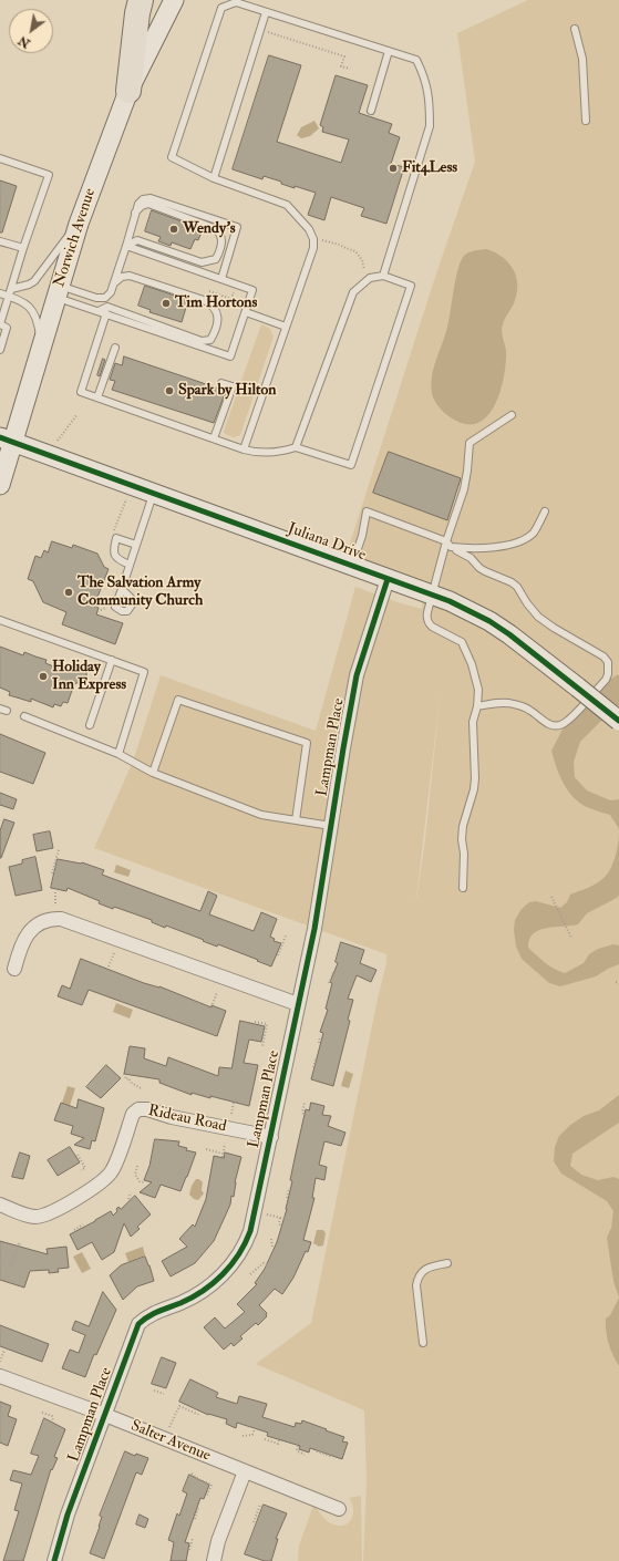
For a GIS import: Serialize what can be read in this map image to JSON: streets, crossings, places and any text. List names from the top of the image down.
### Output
{
  "streets": {
    "street": [
      "Norwich Avenue",
      "Juliana Drive",
      "Lampman Place",
      "Rideau Road",
      "Salter Avenue"
    ]
  },
  "crossings": [
    ["Norwich Avenue", "Juliana Drive"],
    ["Juliana Drive", "Lampman Place"],
    ["Lampman Place", "Rideau Road"],
    ["Lampman Place", "Salter Avenue"]
  ],
  "places": [
    "Fit4Less",
    "Wendy's",
    "Tim Hortons",
    "Spark by Hilton",
    "The Salvation Army Community Church",
    "Holiday Inn Express"
  ],
  "north": "bottom left"
}
